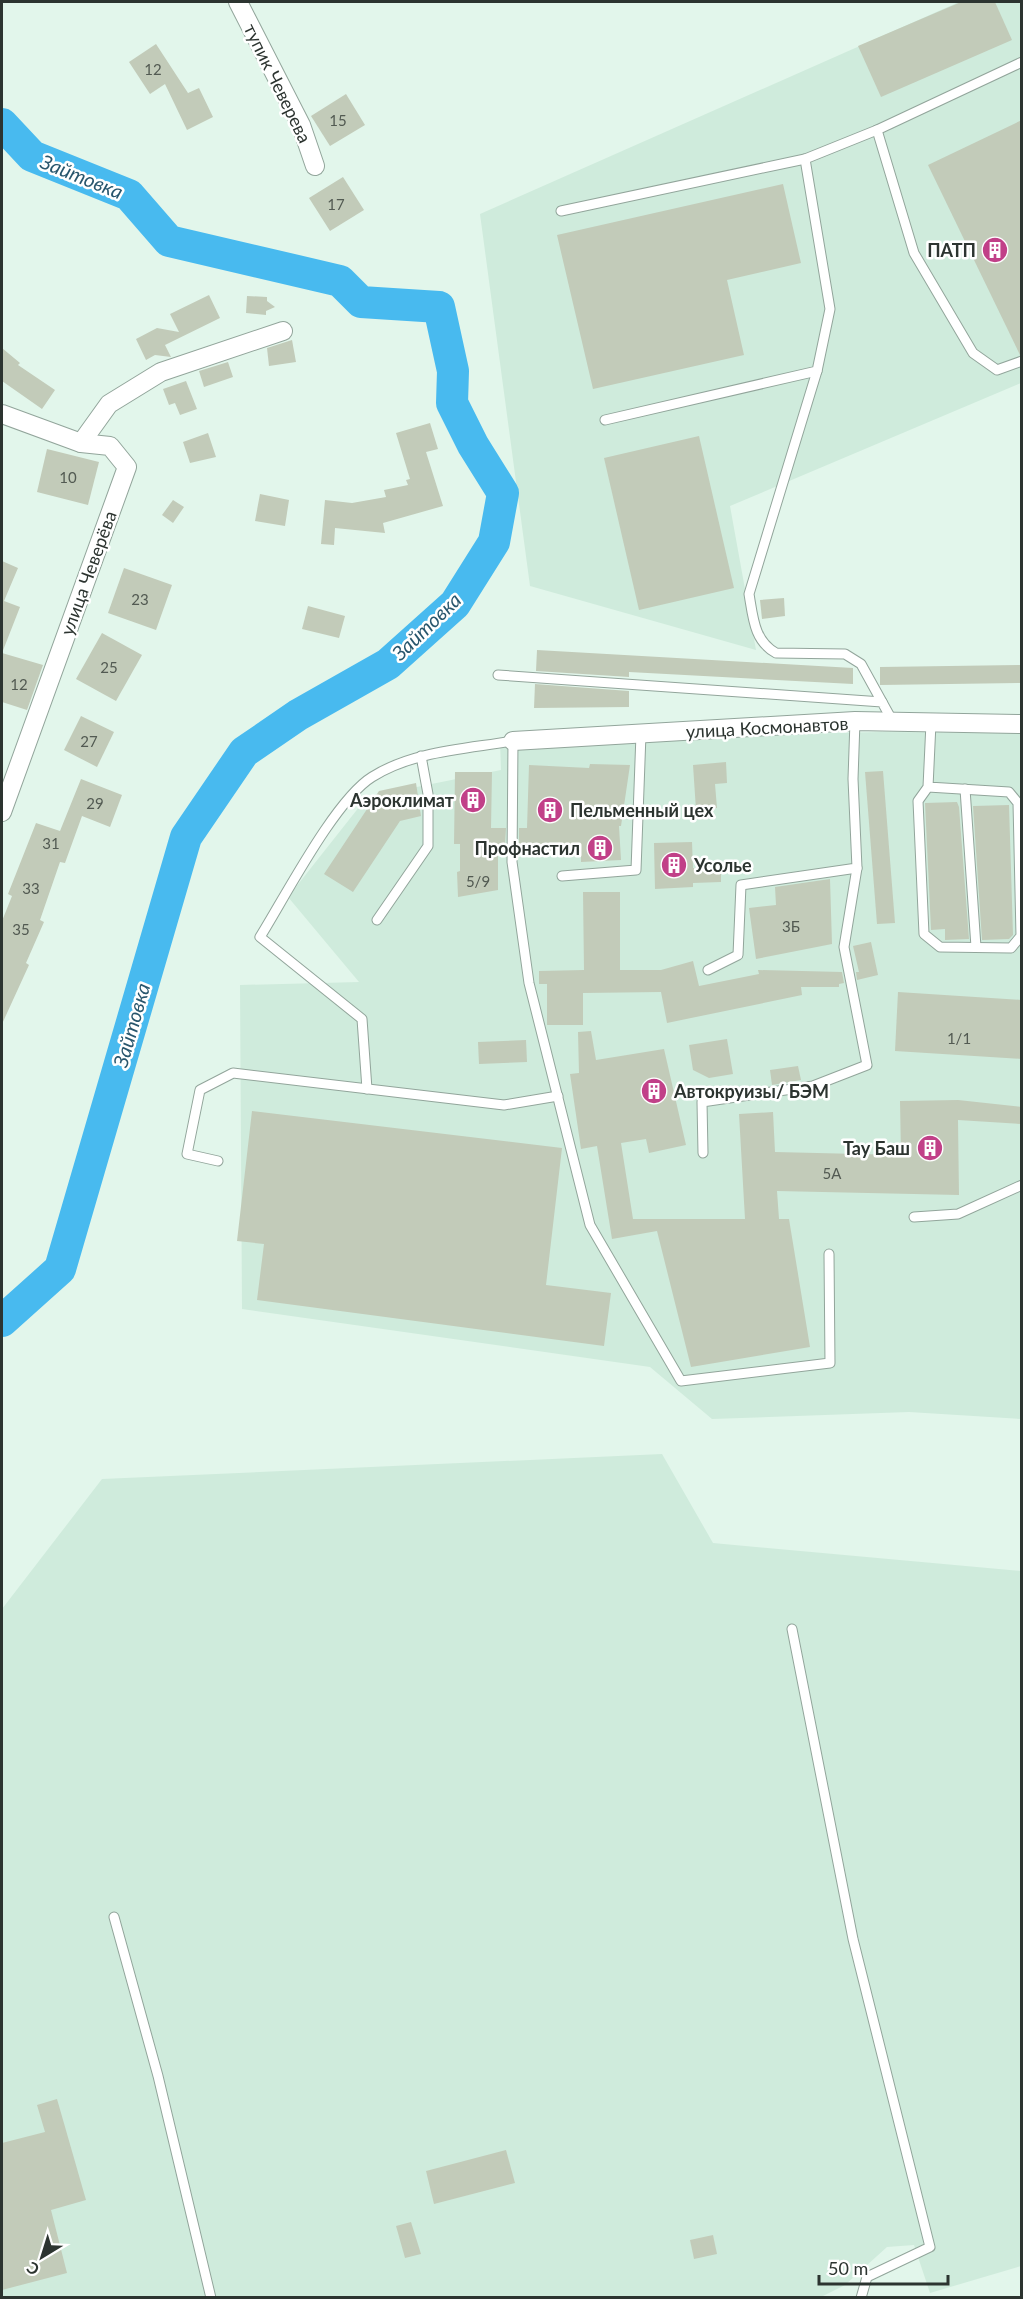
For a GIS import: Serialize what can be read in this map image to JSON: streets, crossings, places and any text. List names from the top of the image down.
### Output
{
  "streets": {
    "street": ["тупик Чеверева", "улица Чеверёва", "улица Космонавтов"]
  },
  "water": ["Зайтовка"],
  "places": {
    "building": [
      "ПАТП",
      "Аэроклимат",
      "Пельменный цех",
      "Профнастил",
      "Усолье",
      "Автокруизы/ БЭМ",
      "Тау Баш"
    ]
  },
  "house_numbers": [
    "12",
    "15",
    "17",
    "10",
    "23",
    "25",
    "12",
    "27",
    "29",
    "31",
    "5/9",
    "33",
    "3Б",
    "35",
    "1/1",
    "5А"
  ],
  "scale_bar": "50 m",
  "north": "bottom left"
}
